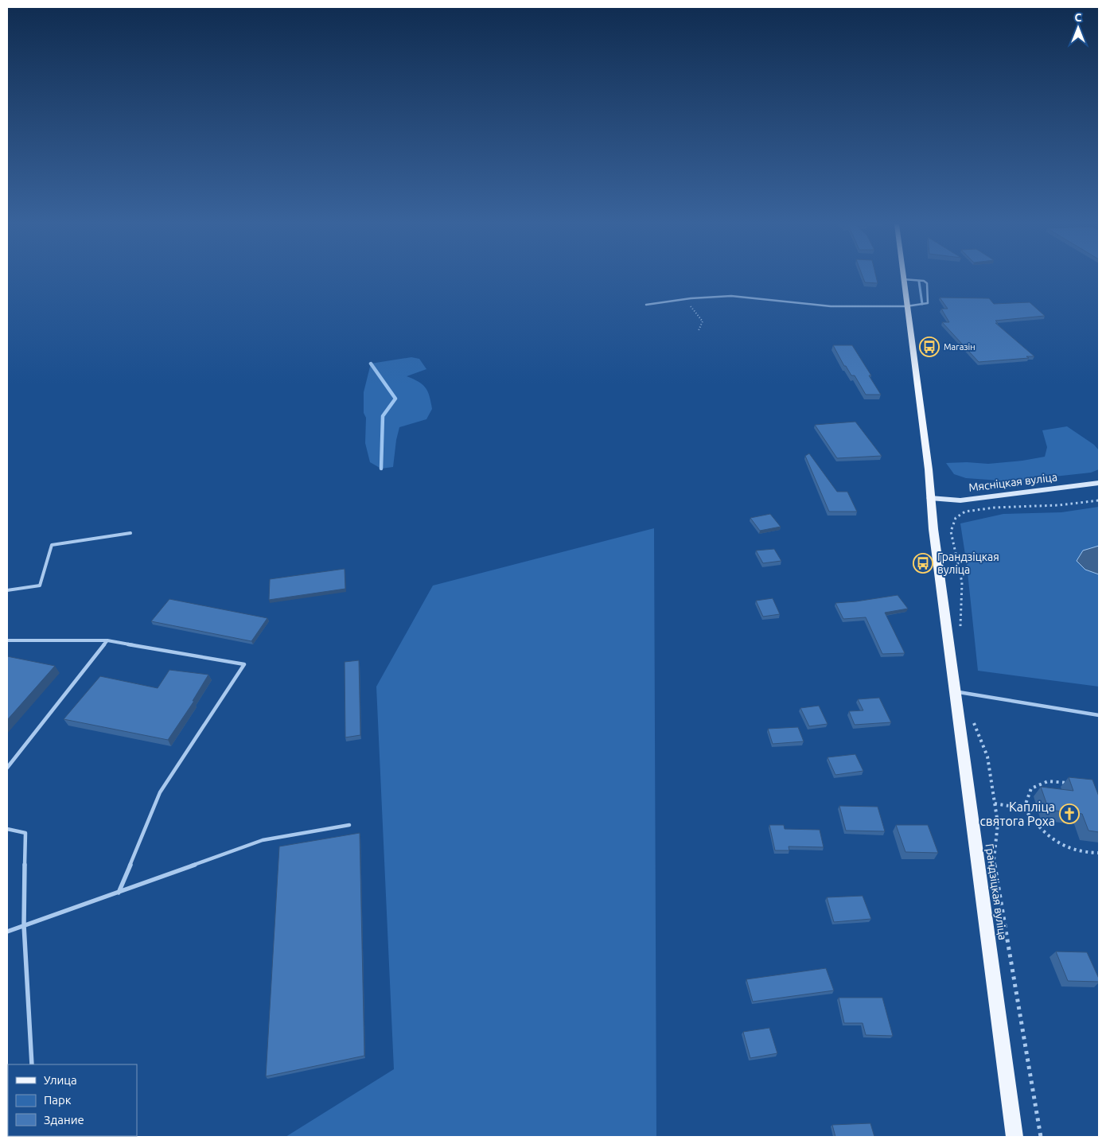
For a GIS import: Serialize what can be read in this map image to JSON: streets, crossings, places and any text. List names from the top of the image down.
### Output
{
  "streets": {
    "main road": ["Мясніцкая вуліца", "Грандзіцкая вуліца"]
  },
  "crossings": [
    ["Мясніцкая вуліца", "Грандзіцкая вуліца"]
  ],
  "places": {
    "bus stop": ["Магазін", "Грандзіцкая вуліца"],
    "church": ["Капліца святога Роха"]
  },
  "legend": ["Улица", "Парк", "Здание"],
  "north": "top"
}
